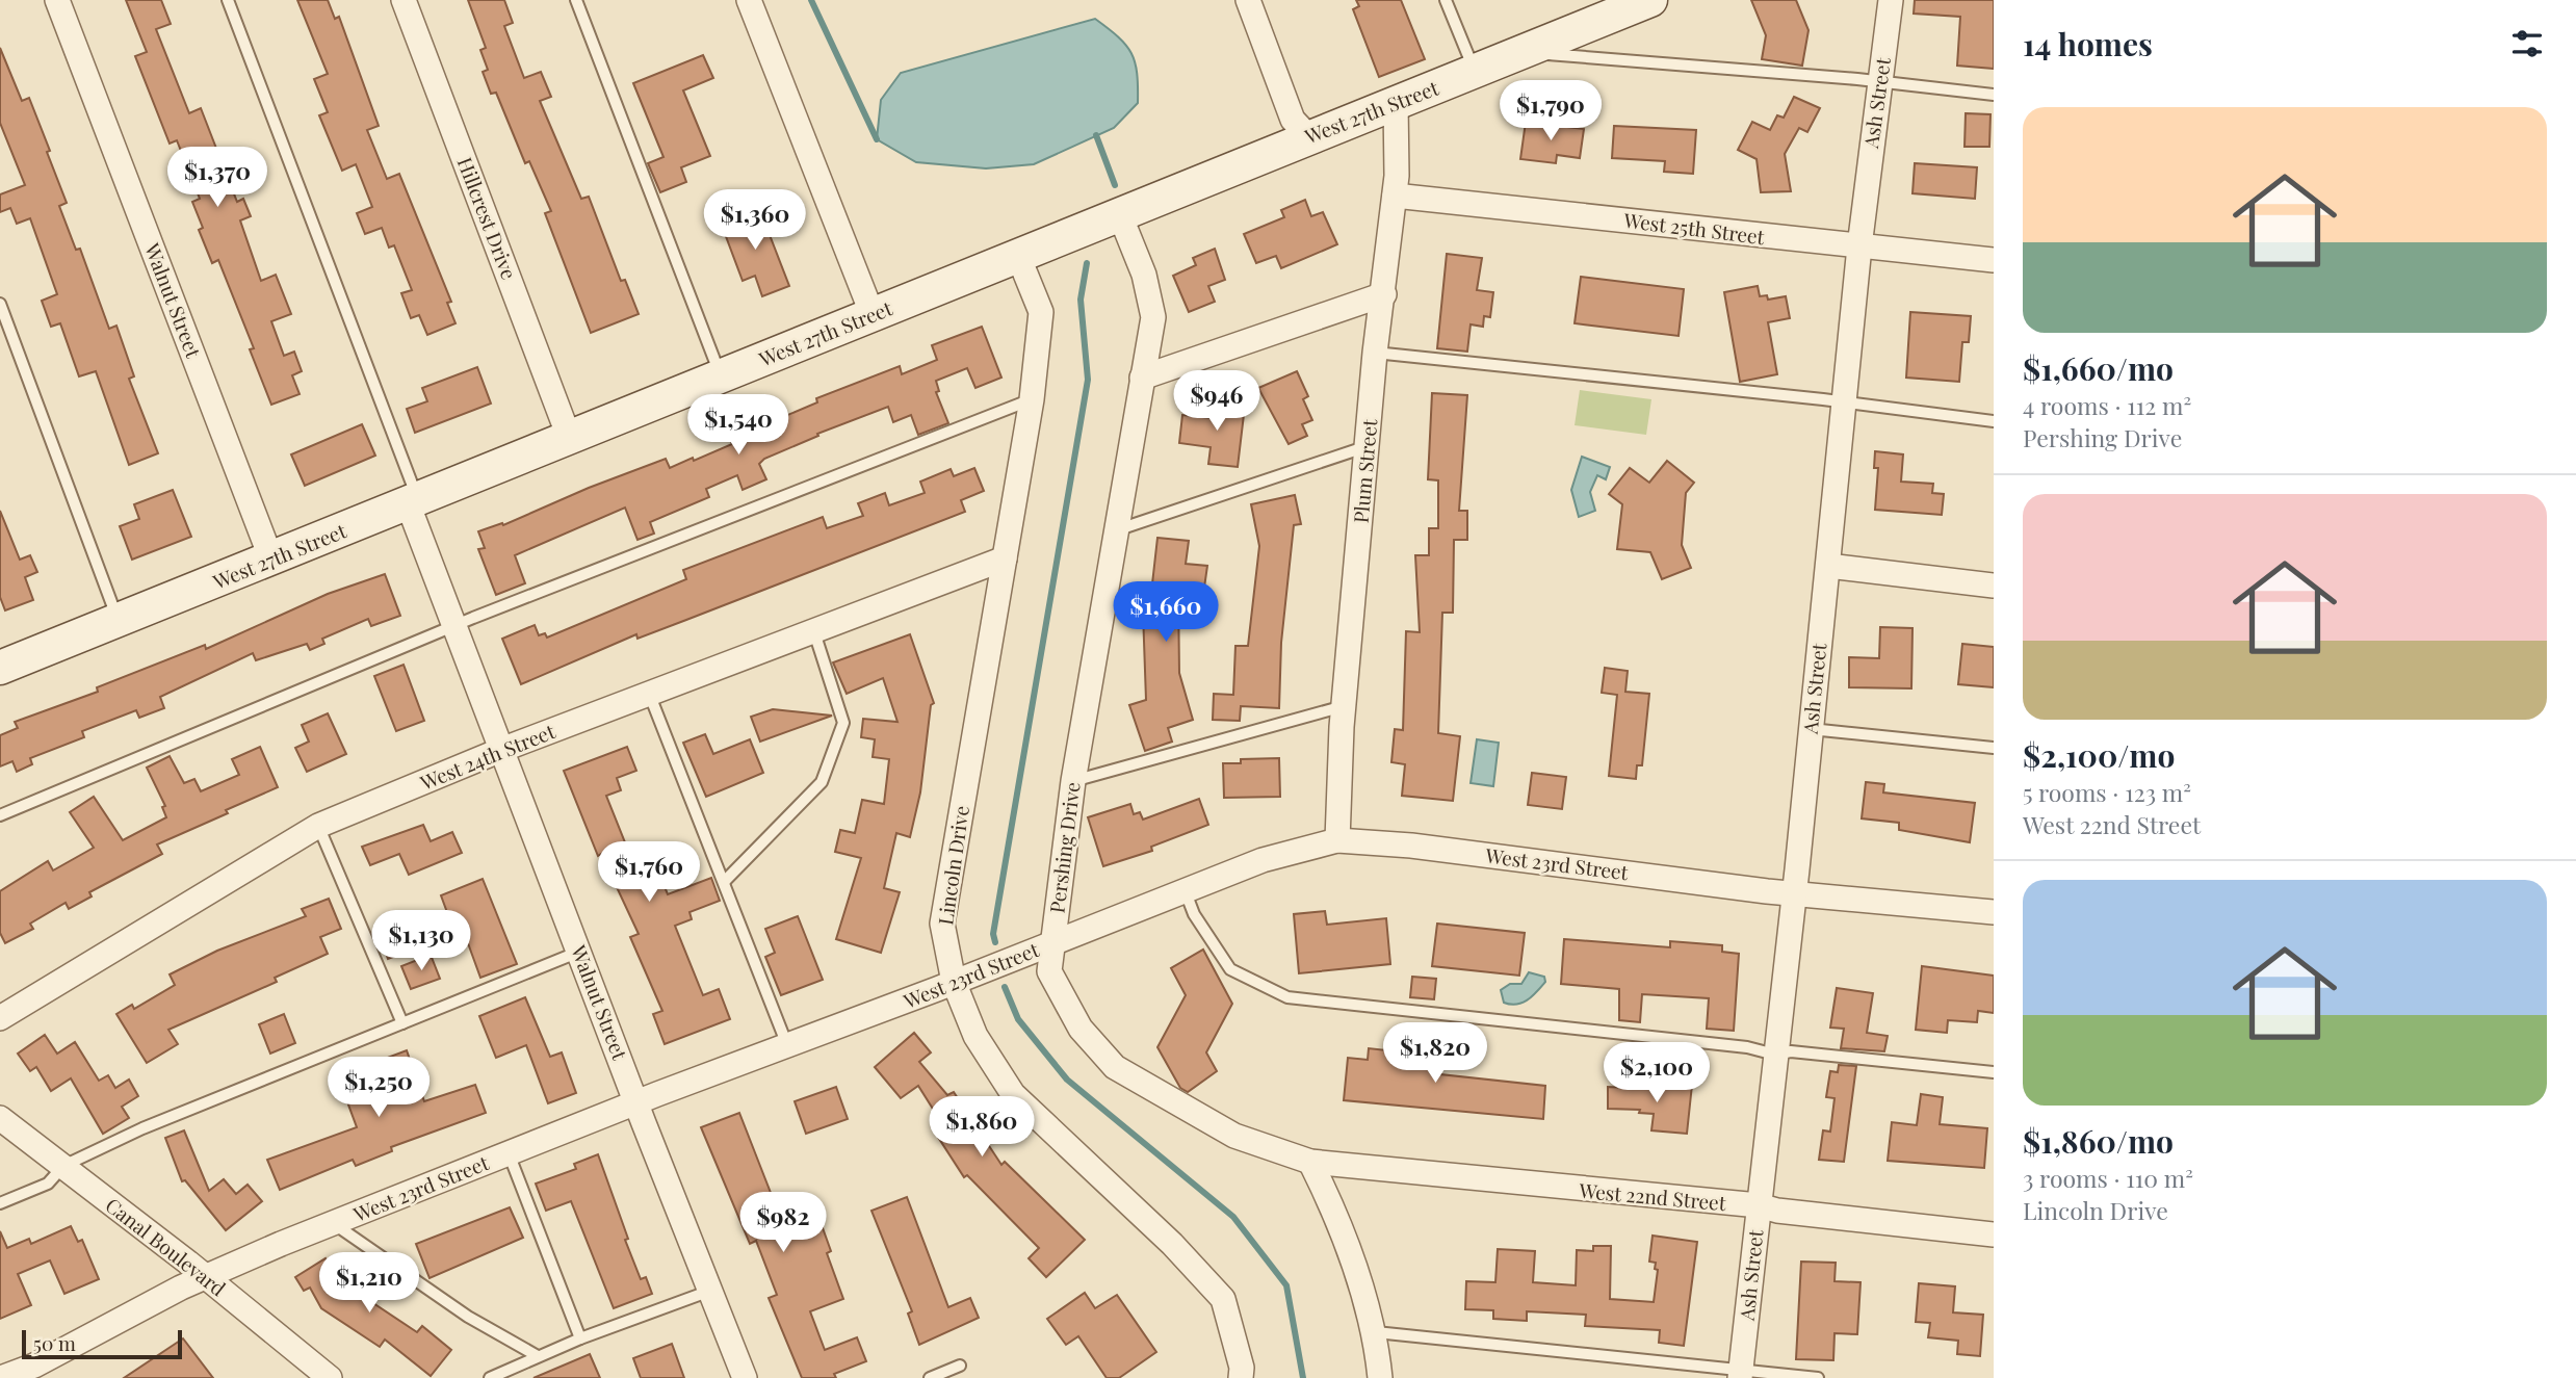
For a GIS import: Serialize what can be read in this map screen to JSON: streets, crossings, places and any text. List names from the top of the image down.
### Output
{
  "streets": {
    "main road": ["West 27th Street"],
    "street": [
      "Ash Street",
      "Hillcrest Drive",
      "West 25th Street",
      "Walnut Street",
      "Plum Street",
      "West 24th Street",
      "Pershing Drive",
      "West 23rd Street",
      "Lincoln Drive",
      "West 22nd Street",
      "Canal Boulevard"
    ]
  },
  "crossings": [
    ["Ash Street", "West 25th Street"],
    ["Ash Street", "West 23rd Street"],
    ["Ash Street", "West 22nd Street"],
    ["West 27th Street", "Hillcrest Drive"],
    ["West 27th Street", "Walnut Street"],
    ["West 27th Street", "Plum Street"],
    ["West 27th Street", "Pershing Drive"],
    ["West 27th Street", "Lincoln Drive"],
    ["West 25th Street", "Plum Street"],
    ["Walnut Street", "West 24th Street"],
    ["Walnut Street", "West 23rd Street"],
    ["Plum Street", "West 23rd Street"],
    ["West 24th Street", "Lincoln Drive"],
    ["Pershing Drive", "West 23rd Street"],
    ["Pershing Drive", "West 22nd Street"],
    ["West 23rd Street", "Lincoln Drive"],
    ["West 23rd Street", "Canal Boulevard"]
  ],
  "scale_bar": "50 m",
  "page": {
    "heading": "14 homes",
    "price": [
      "$1,790",
      "$1,370",
      "$1,360",
      "$946",
      "$1,540",
      "$1,660",
      "$1,760",
      "$1,130",
      "$1,820",
      "$2,100",
      "$1,250",
      "$1,860",
      "$982",
      "$1,210"
    ],
    "list": [
      {
        "name": "$1,660/mo",
        "note": "4 rooms · 112 m² · Pershing Drive"
      },
      {
        "name": "$2,100/mo",
        "note": "5 rooms · 123 m² · West 22nd Street"
      },
      {
        "name": "$1,860/mo",
        "note": "3 rooms · 110 m² · Lincoln Drive"
      }
    ],
    "scale": "50 m"
  }
}
